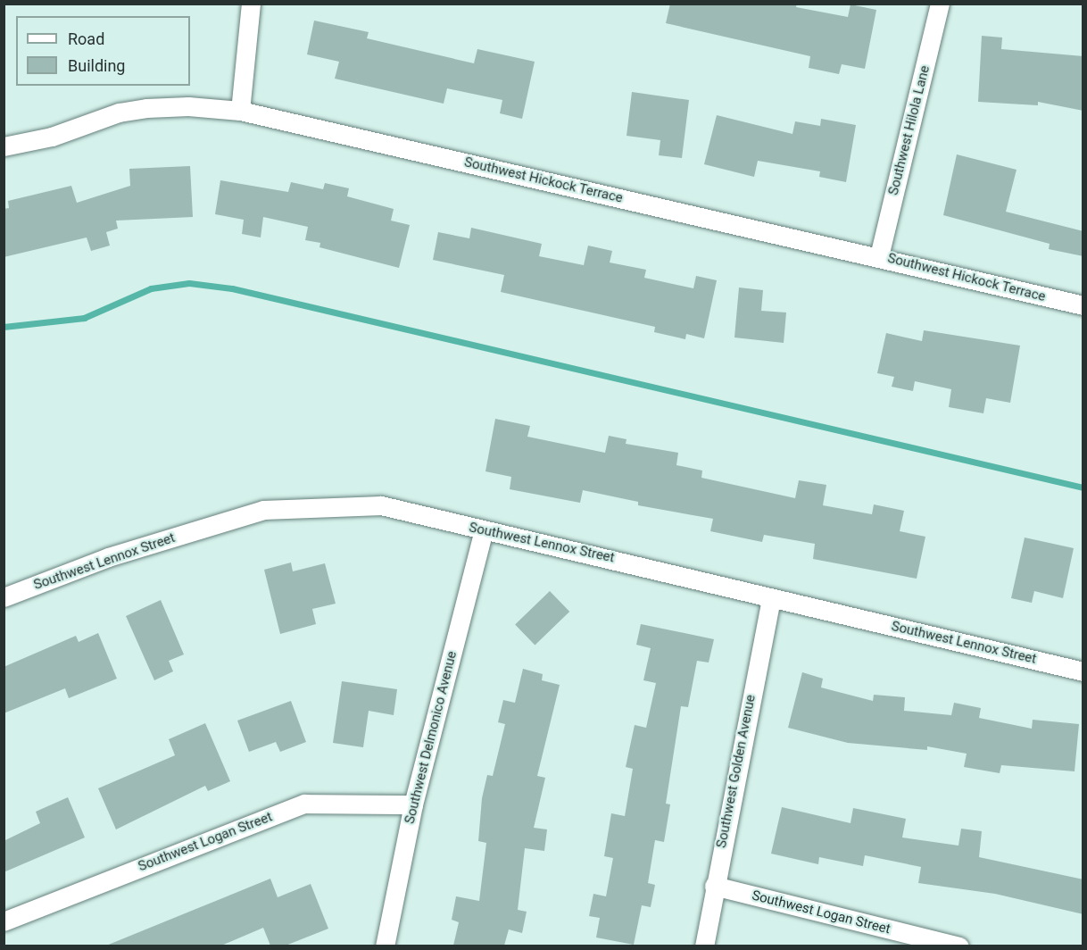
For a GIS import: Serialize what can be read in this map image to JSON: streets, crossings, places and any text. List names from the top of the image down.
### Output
{
  "streets": {
    "street": [
      "Southwest Hilola Lane",
      "Southwest Hickock Terrace",
      "Southwest Lennox Street",
      "Southwest Delmonico Avenue",
      "Southwest Golden Avenue",
      "Southwest Logan Street"
    ]
  },
  "crossings": [
    ["Southwest Hilola Lane", "Southwest Hickock Terrace"],
    ["Southwest Lennox Street", "Southwest Delmonico Avenue"],
    ["Southwest Lennox Street", "Southwest Golden Avenue"],
    ["Southwest Delmonico Avenue", "Southwest Logan Street"],
    ["Southwest Golden Avenue", "Southwest Logan Street"]
  ],
  "legend": ["Road", "Building"]
}
